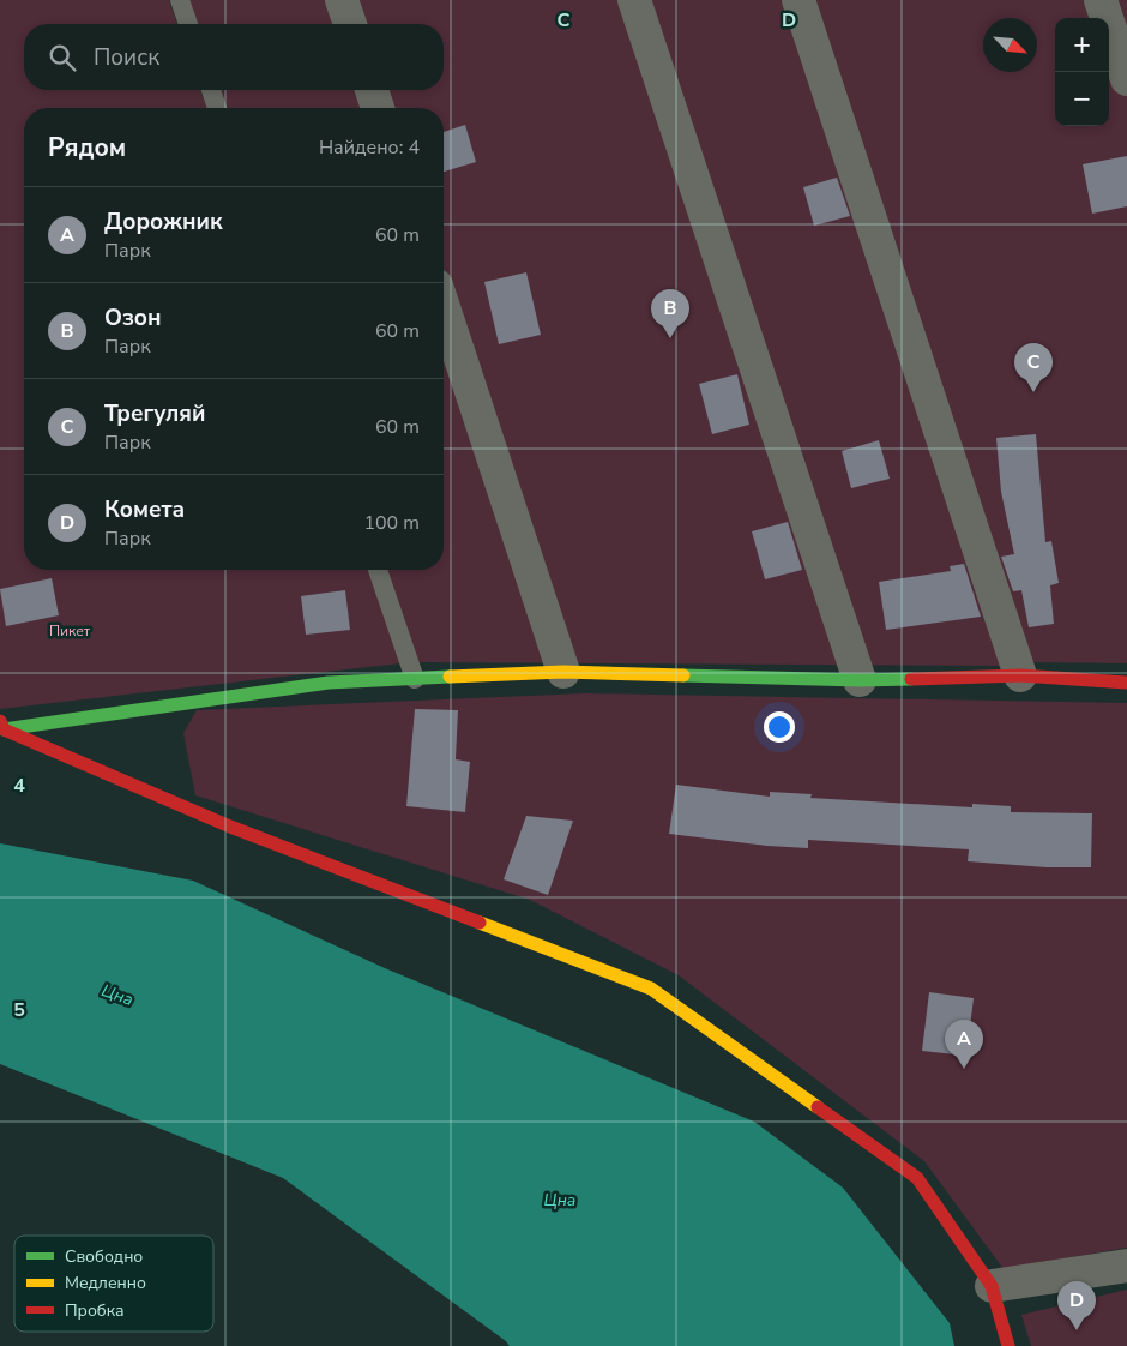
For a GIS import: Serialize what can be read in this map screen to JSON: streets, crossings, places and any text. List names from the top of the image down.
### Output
{
  "water": ["Цна"],
  "parks": ["Пикет"],
  "legend": ["Свободно", "Медленно", "Пробка"],
  "north": "bottom right",
  "page": {
    "map_buttons": ["+", "−"],
    "search": "Поиск",
    "heading": ["Рядом", "Найдено: 4"],
    "list": [
      {
        "mark": "A",
        "name": "Дорожник",
        "note": "Парк",
        "value": "60 m"
      },
      {
        "mark": "B",
        "name": "Озон",
        "note": "Парк",
        "value": "60 m"
      },
      {
        "mark": "C",
        "name": "Трегуляй",
        "note": "Парк",
        "value": "60 m"
      },
      {
        "mark": "D",
        "name": "Комета",
        "note": "Парк",
        "value": "100 m"
      }
    ],
    "pins": [
      "B",
      "C",
      "A",
      "D"
    ]
  },
  "grid": {
    "columns": ["C", "D"],
    "rows": ["4", "5"]
  }
}
